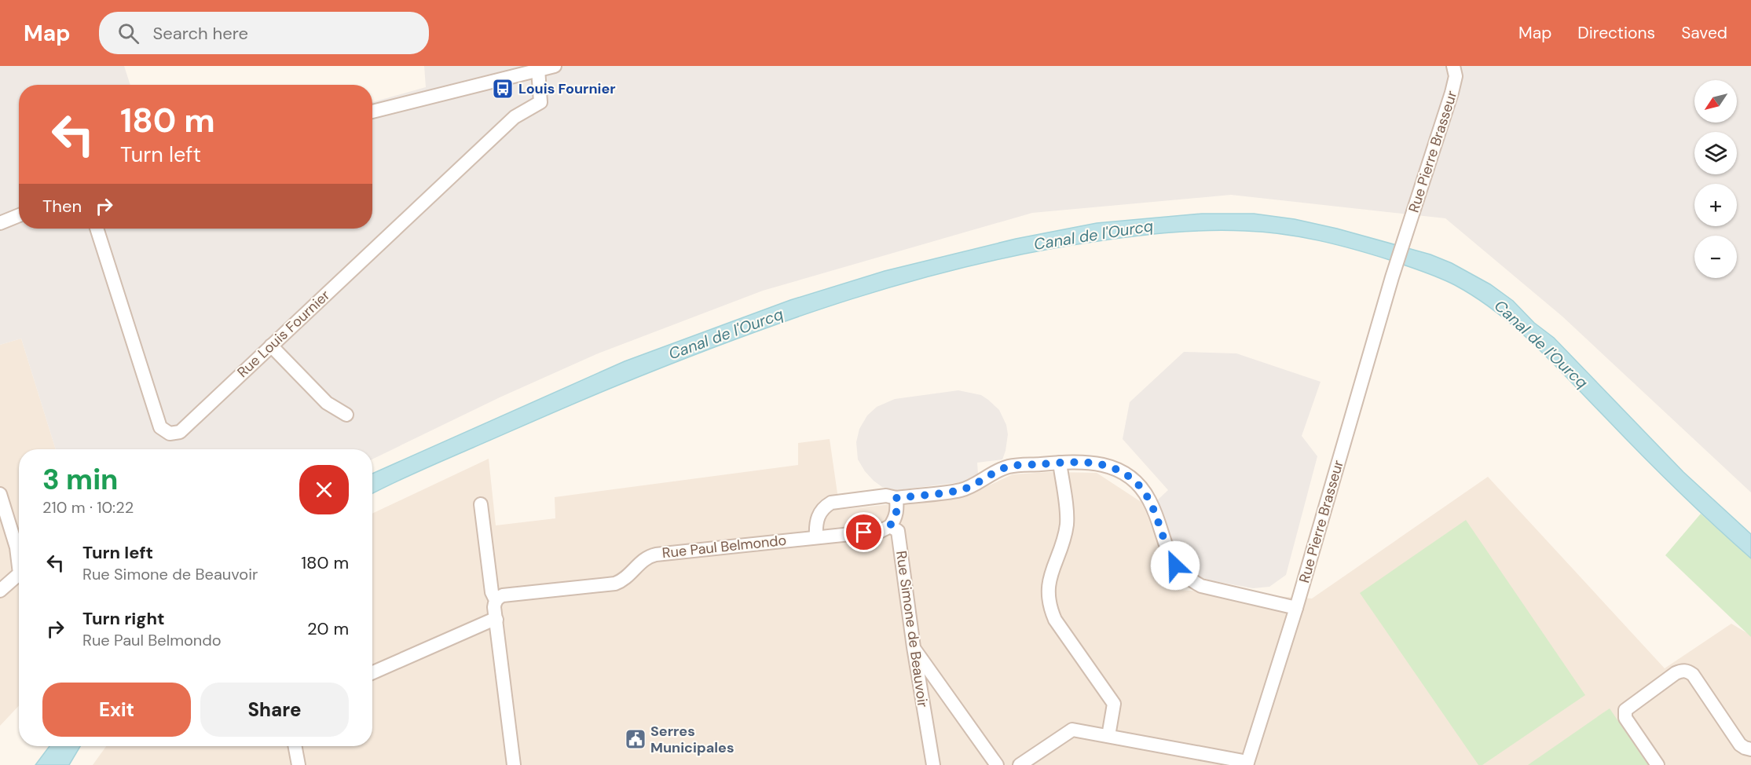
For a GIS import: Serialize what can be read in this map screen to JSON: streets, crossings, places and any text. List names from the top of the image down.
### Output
{
  "streets": {
    "street": [
      "Rue Pierre Brasseur",
      "Rue Louis Fournier",
      "Rue Paul Belmondo",
      "Rue Simone de Beauvoir"
    ]
  },
  "crossings": [
    ["Rue Paul Belmondo", "Rue Simone de Beauvoir"]
  ],
  "water": ["Canal de l'Ourcq"],
  "places": {
    "bus stop": ["Louis Fournier"],
    "public building": ["Serres Municipales"]
  },
  "north": "bottom left",
  "page": {
    "header": "Map",
    "search": "Search here",
    "nav": ["Map", "Directions", "Saved"],
    "map_buttons": ["+", "−"],
    "turn": ["180 m", "Turn left"],
    "then": "Then",
    "heading": ["3 min", "210 m · 10:22"],
    "list": [
      {
        "name": "Turn left",
        "note": "Rue Simone de Beauvoir",
        "value": "180 m"
      },
      {
        "name": "Turn right",
        "note": "Rue Paul Belmondo",
        "value": "20 m"
      }
    ],
    "buttons": ["Exit", "Share"]
  }
}
